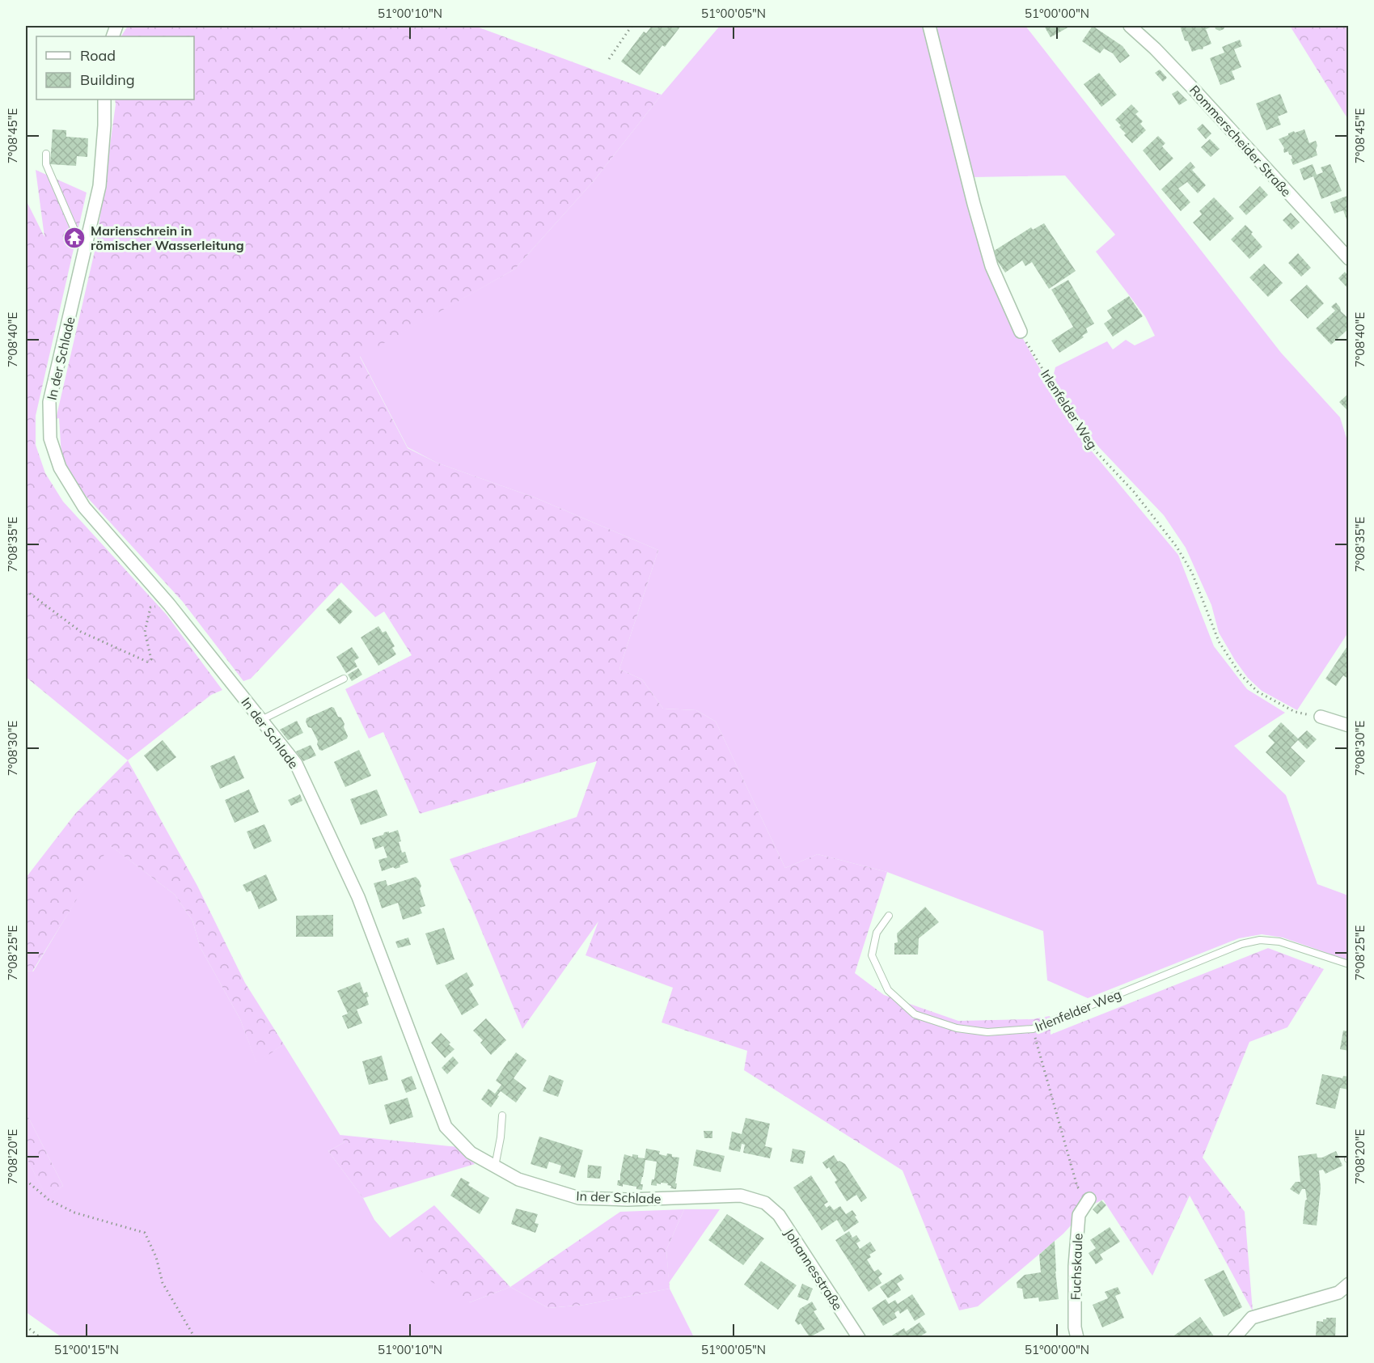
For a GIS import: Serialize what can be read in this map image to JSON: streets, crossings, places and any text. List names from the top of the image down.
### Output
{
  "streets": {
    "street": [
      "Rommerscheider Straße",
      "In der Schlade",
      "Fuchskaule",
      "Johannesstraße"
    ],
    "lane": ["Irlenfelder Weg"]
  },
  "crossings": [
    ["In der Schlade", "Johannesstraße"]
  ],
  "places": {
    "temple": ["Marienschrein in römischer Wasserleitung"]
  },
  "legend": ["Road", "Building"],
  "coordinates": [
    "51°00'10\"N",
    "51°00'05\"N",
    "51°00'00\"N",
    "7°08'45\"E",
    "7°08'40\"E",
    "7°08'35\"E",
    "7°08'30\"E",
    "7°08'25\"E",
    "7°08'20\"E",
    "51°00'15\"N"
  ]
}
